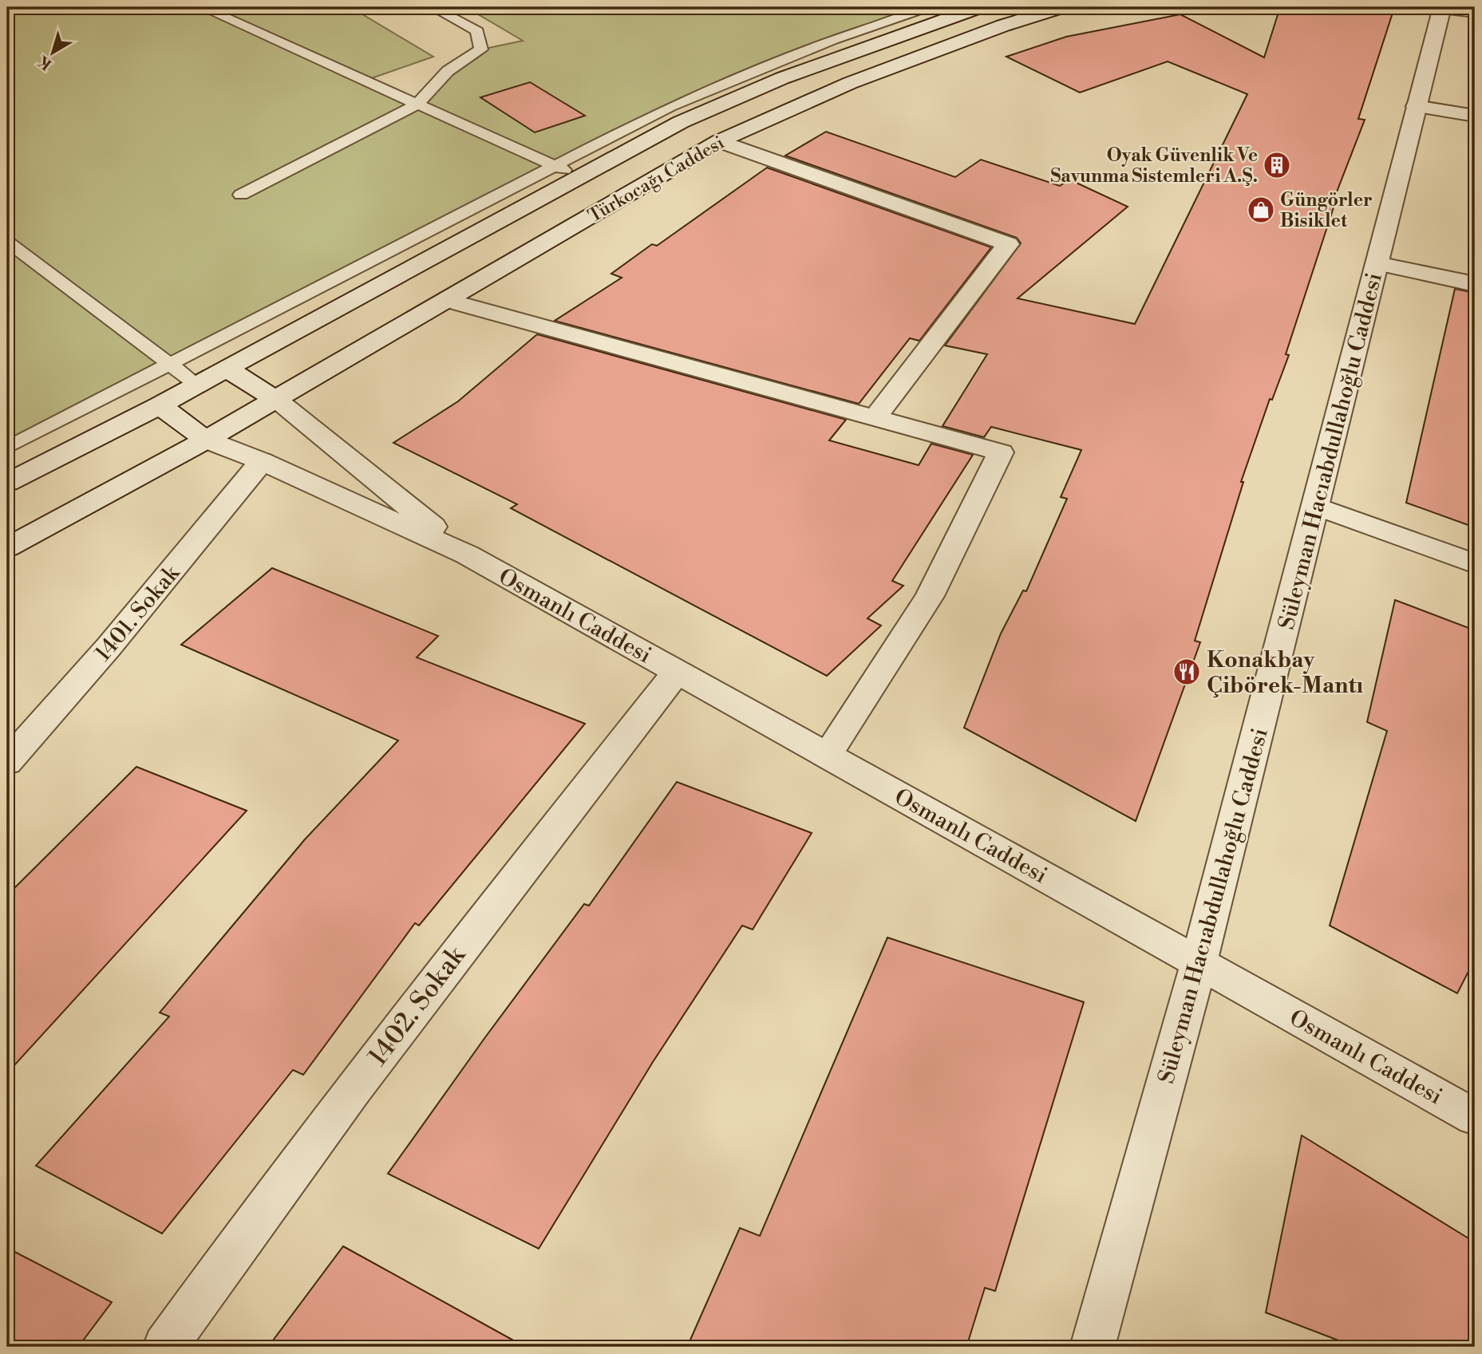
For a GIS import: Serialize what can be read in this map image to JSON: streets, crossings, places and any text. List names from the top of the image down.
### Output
{
  "streets": {
    "street": [
      "Türkocağı Caddesi",
      "Süleyman Hacıabdullahoğlu Caddesi",
      "1401. Sokak",
      "Osmanlı Caddesi",
      "1402. Sokak"
    ]
  },
  "crossings": [
    ["Türkocağı Caddesi", "Osmanlı Caddesi"],
    ["Süleyman Hacıabdullahoğlu Caddesi", "Osmanlı Caddesi"],
    ["1401. Sokak", "Osmanlı Caddesi"],
    ["Osmanlı Caddesi", "1402. Sokak"]
  ],
  "places": {
    "building": ["Oyak Güvenlik Ve Savunma Sistemleri A.Ş."],
    "shop": ["Güngörler Bisiklet"],
    "restaurant": ["Konakbay Çibörek-Mantı"]
  },
  "north": "bottom left"
}
